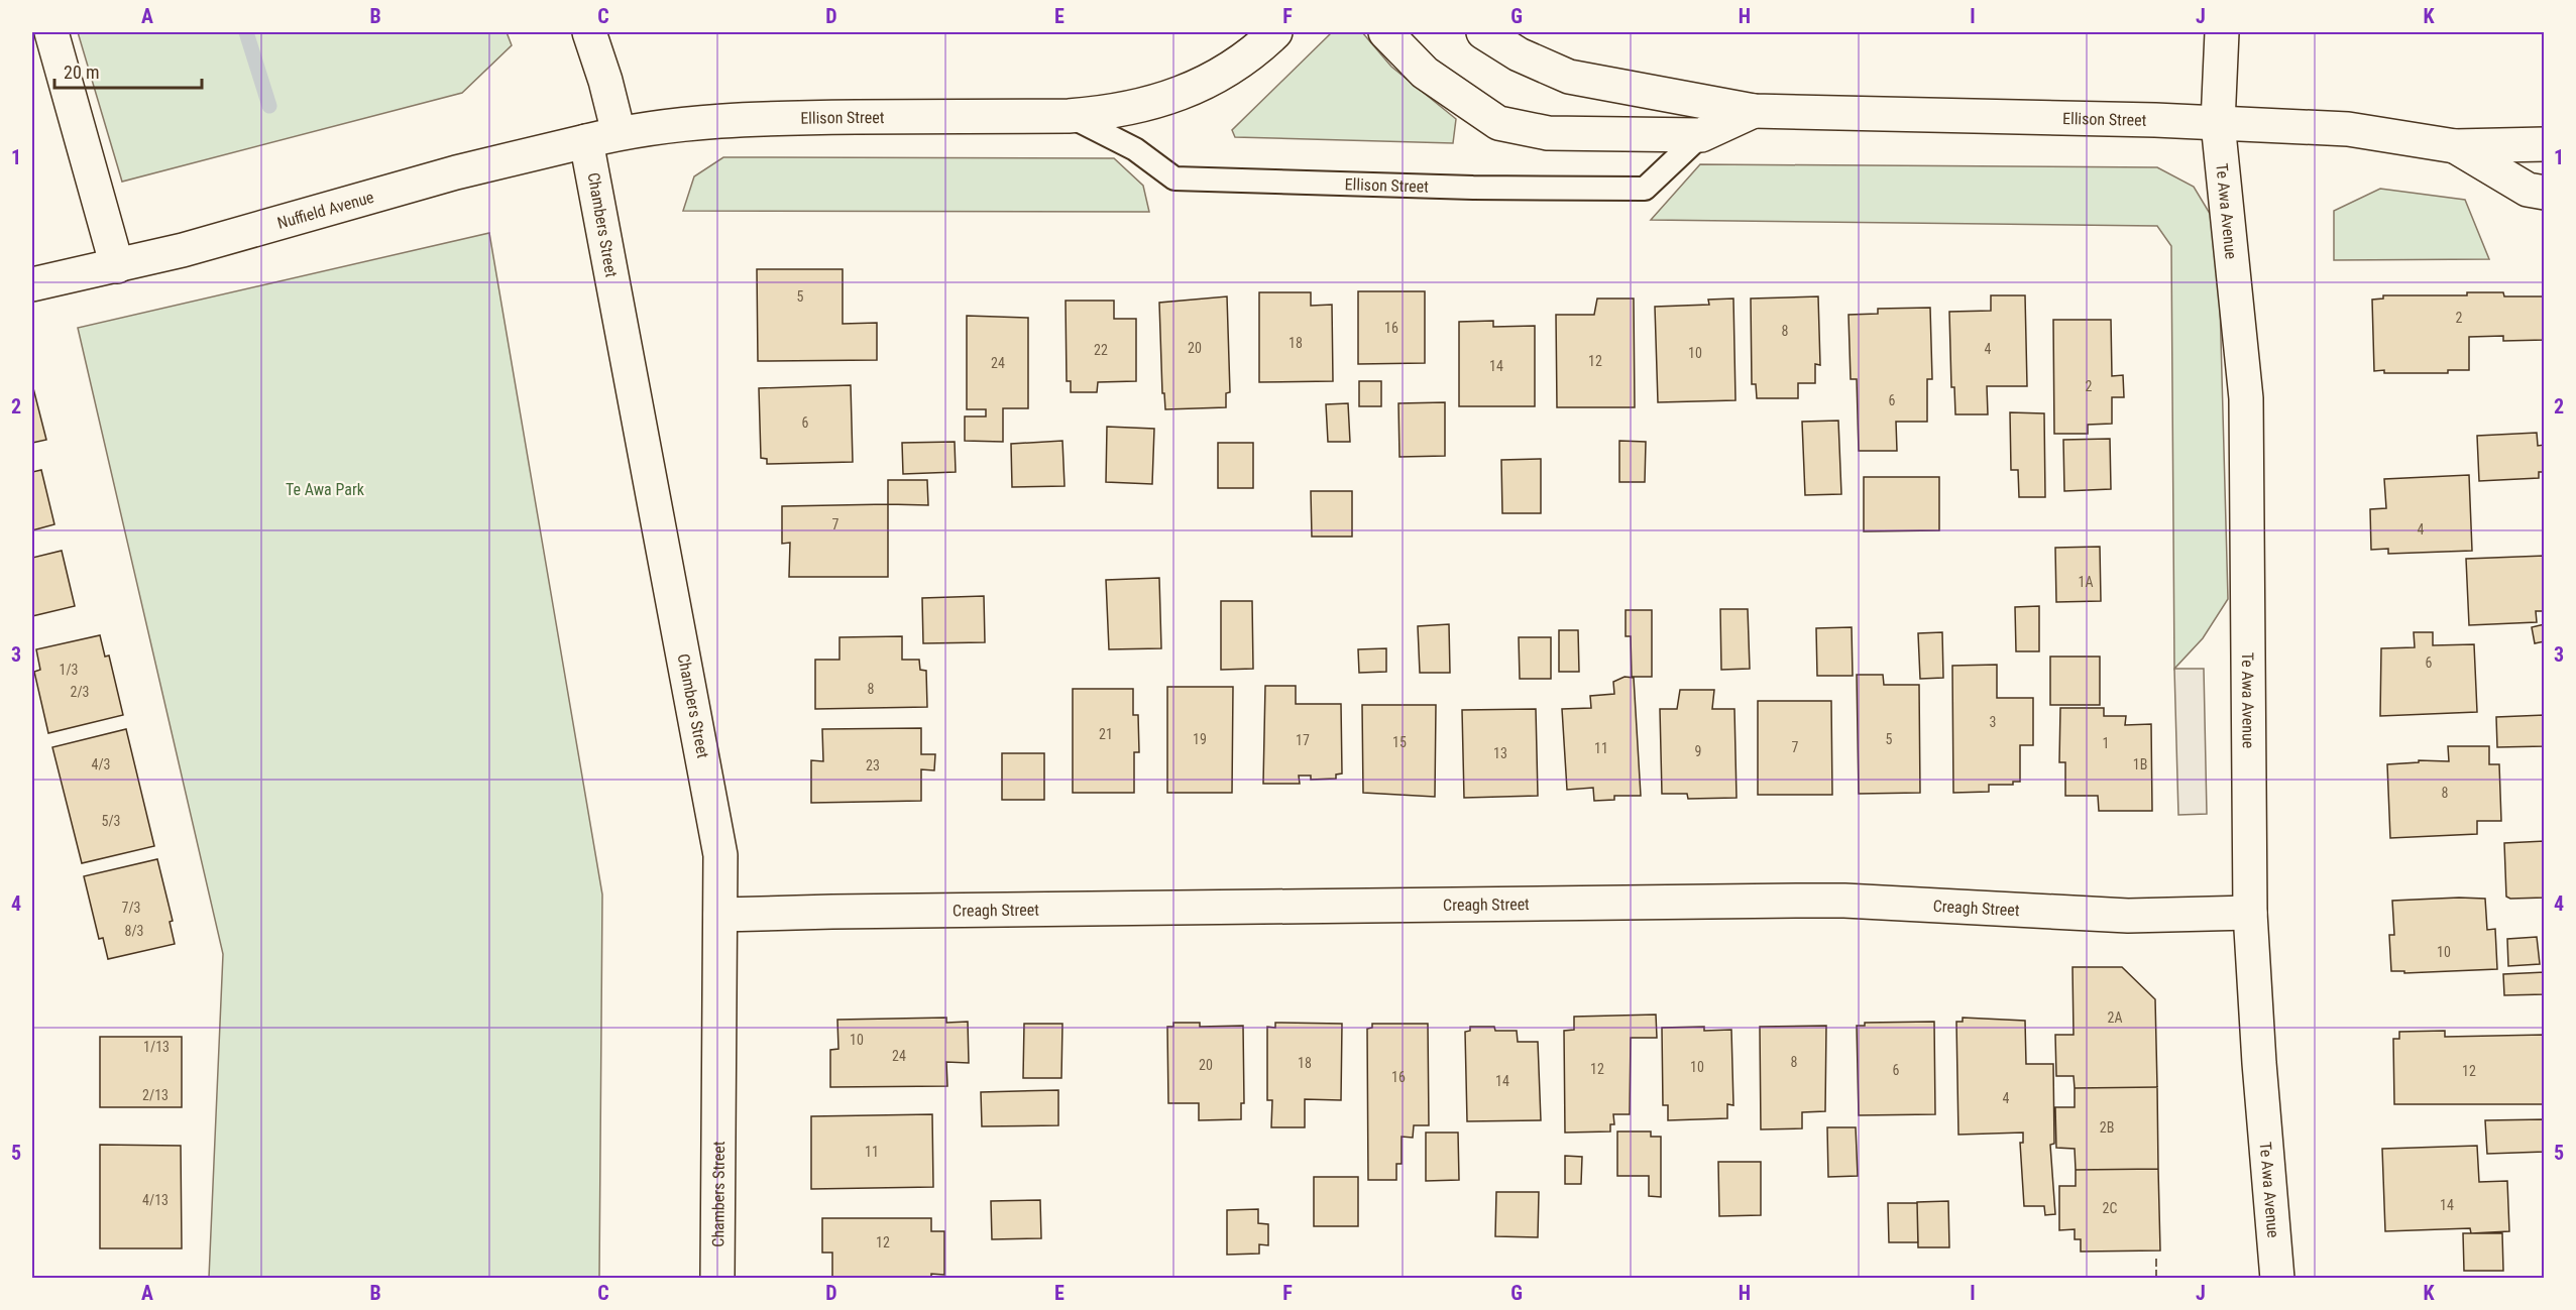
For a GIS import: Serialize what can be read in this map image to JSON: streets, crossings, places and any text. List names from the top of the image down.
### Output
{
  "streets": {
    "street": [
      "Ellison Street",
      "Nuffield Avenue",
      "Te Awa Avenue",
      "Chambers Street",
      "Creagh Street"
    ]
  },
  "crossings": [
    ["Ellison Street", "Nuffield Avenue"],
    ["Ellison Street", "Te Awa Avenue"],
    ["Nuffield Avenue", "Chambers Street"],
    ["Te Awa Avenue", "Creagh Street"],
    ["Chambers Street", "Creagh Street"]
  ],
  "parks": ["Te Awa Park"],
  "house_numbers": [
    "5",
    "2",
    "16",
    "8",
    "18",
    "20",
    "4",
    "22",
    "10",
    "12",
    "24",
    "14",
    "2",
    "6",
    "6",
    "7",
    "4",
    "1A",
    "6",
    "1/3",
    "8",
    "2/3",
    "3",
    "21",
    "19",
    "5",
    "17",
    "15",
    "1",
    "7",
    "11",
    "9",
    "13",
    "4/3",
    "1B",
    "23",
    "8",
    "5/3",
    "7/3",
    "8/3",
    "10",
    "2A",
    "10",
    "1/13",
    "24",
    "8",
    "18",
    "20",
    "10",
    "12",
    "6",
    "12",
    "16",
    "14",
    "2/13",
    "4",
    "2B",
    "11",
    "4/13",
    "14",
    "2C",
    "12"
  ],
  "scale_bar": "20 m",
  "grid": {
    "columns": [
      "A",
      "B",
      "C",
      "D",
      "E",
      "F",
      "G",
      "H",
      "I",
      "J",
      "K"
    ],
    "rows": [
      "1",
      "2",
      "3",
      "4",
      "5"
    ]
  }
}
